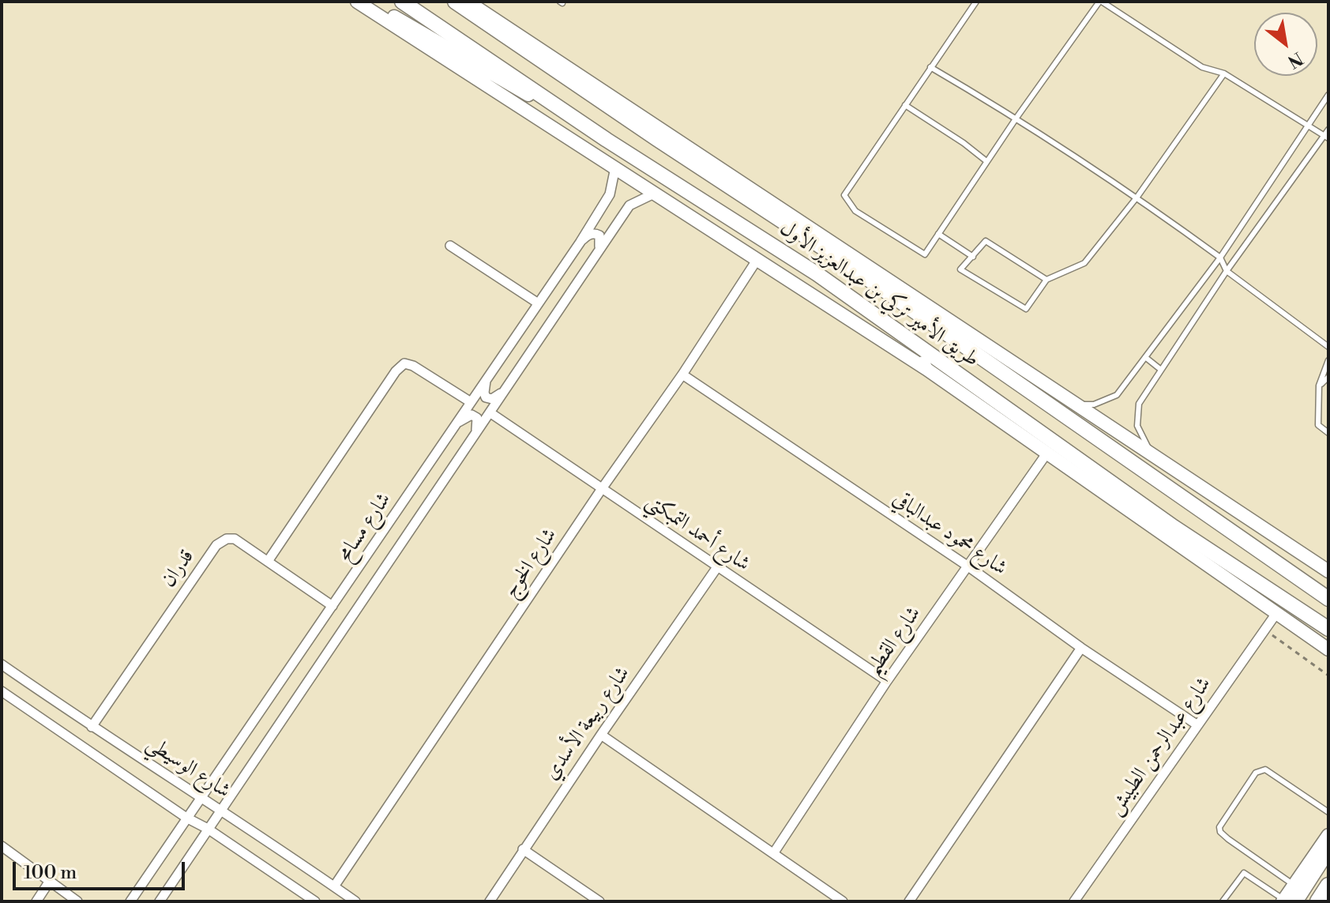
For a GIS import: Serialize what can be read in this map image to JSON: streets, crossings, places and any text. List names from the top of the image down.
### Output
{
  "streets": {
    "main road": ["طريق الأمير تركي بن عبدالعزيز الأول"],
    "street": [
      "شارع مسامح",
      "شارع أحمد التمبكتي",
      "شارع محمود عبدالباقي",
      "شارع الخوج",
      "قدران",
      "شارع القطيم",
      "شارع ربيعة الأسدي",
      "شارع عبدالرحمن الطبيش",
      "شارع الوسيطي"
    ]
  },
  "crossings": [
    ["شارع مسامح", "شارع أحمد التمبكتي"],
    ["شارع مسامح", "قدران"],
    ["شارع مسامح", "شارع الوسيطي"],
    ["شارع أحمد التمبكتي", "شارع الخوج"],
    ["شارع أحمد التمبكتي", "شارع القطيم"],
    ["شارع أحمد التمبكتي", "شارع ربيعة الأسدي"],
    ["شارع محمود عبدالباقي", "شارع الخوج"],
    ["شارع محمود عبدالباقي", "شارع القطيم"],
    ["شارع محمود عبدالباقي", "شارع عبدالرحمن الطبيش"],
    ["شارع الخوج", "شارع الوسيطي"],
    ["قدران", "شارع الوسيطي"]
  ],
  "scale_bar": "100 m",
  "north": "bottom right"
}
